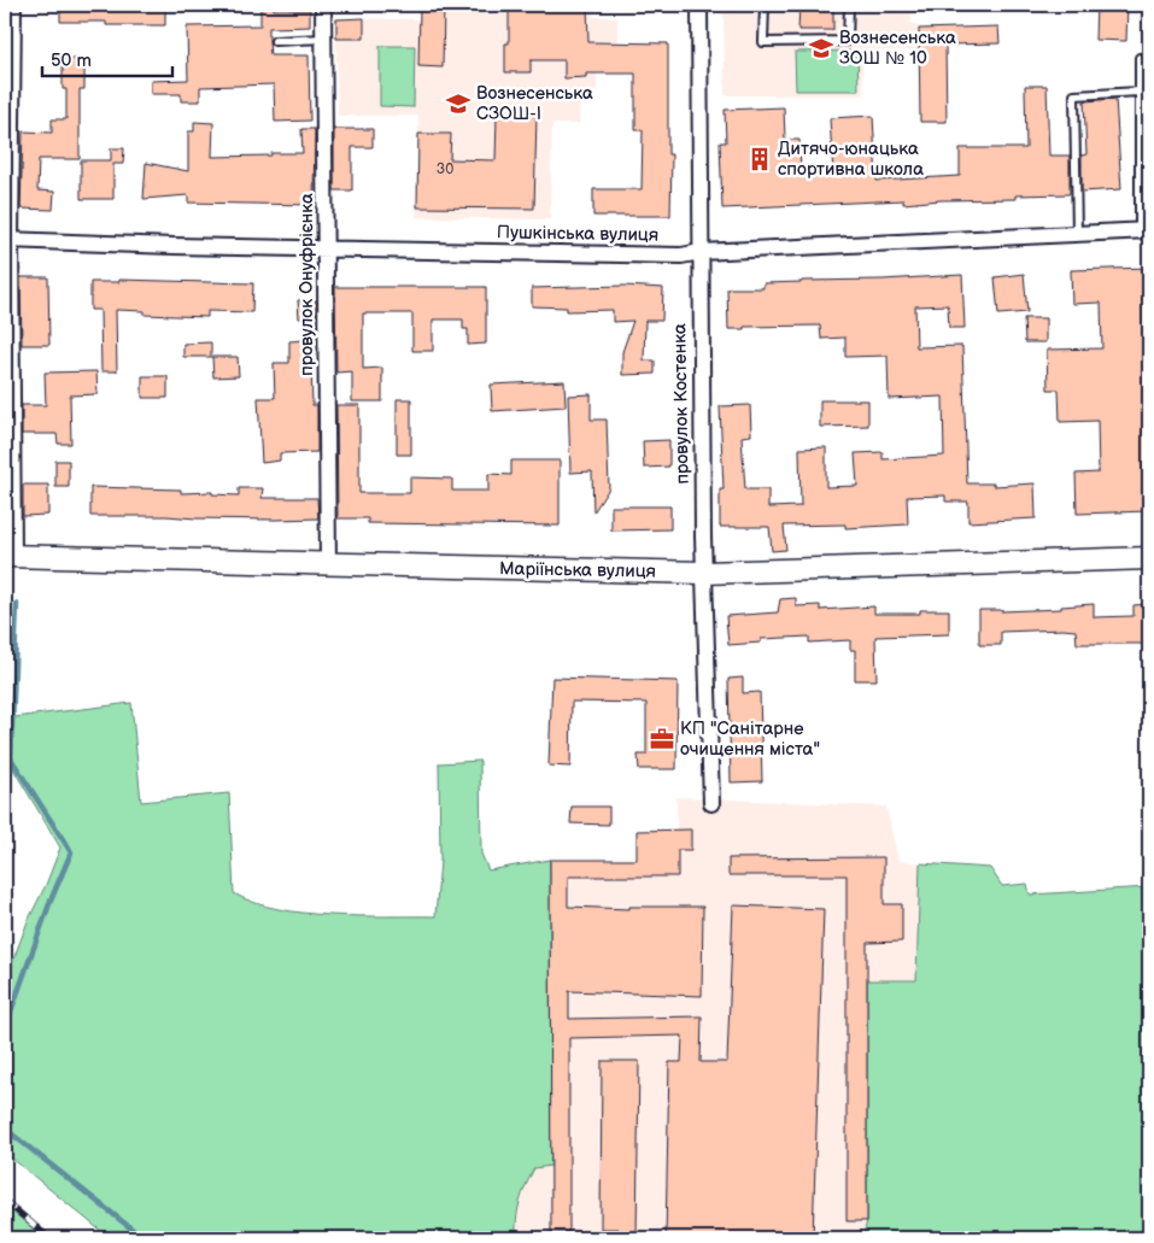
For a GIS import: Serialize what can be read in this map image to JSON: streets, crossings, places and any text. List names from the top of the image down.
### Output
{
  "streets": {
    "main road": ["Маріїнська вулиця"],
    "street": ["Пушкінська вулиця", "провулок Онуфрієнка", "провулок Костенка"]
  },
  "crossings": [
    ["Пушкінська вулиця", "провулок Онуфрієнка"],
    ["Пушкінська вулиця", "провулок Костенка"],
    ["провулок Онуфрієнка", "Маріїнська вулиця"],
    ["провулок Костенка", "Маріїнська вулиця"]
  ],
  "places": {
    "school or university": ["Вознесенська ЗОШ № 10", "Вознесенська СЗОШ-І"],
    "building": ["Дитячо-юнацька спортивна школа"],
    "office": ["КП \"Санітарне очищення міста\""]
  },
  "house_numbers": ["30"],
  "scale_bar": "50 m"
}
